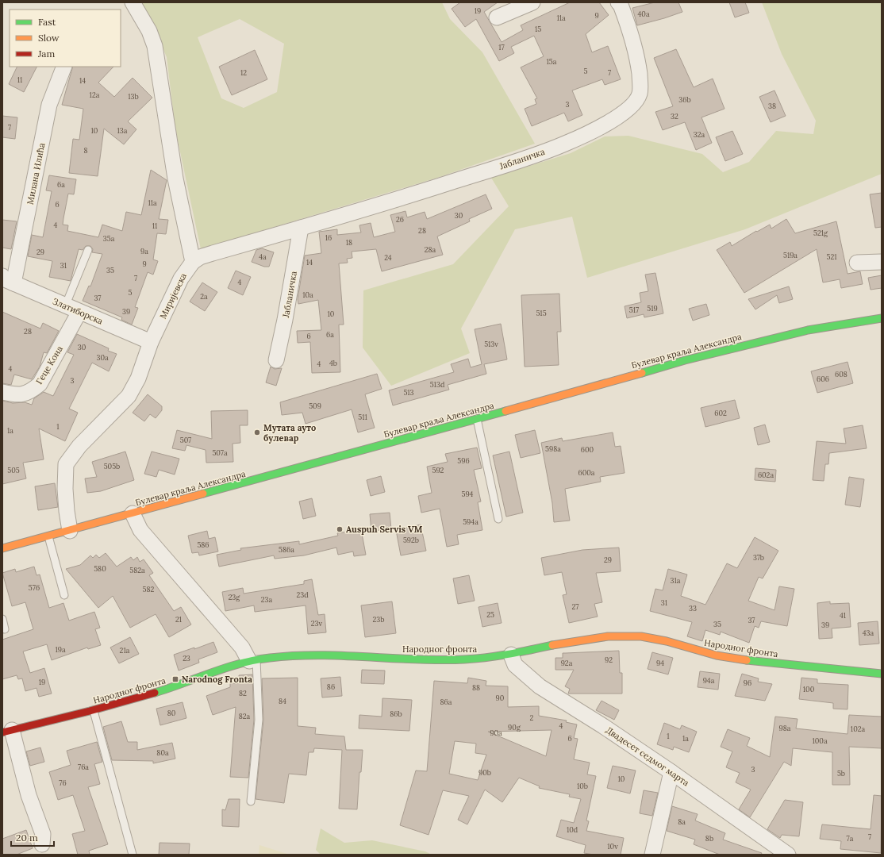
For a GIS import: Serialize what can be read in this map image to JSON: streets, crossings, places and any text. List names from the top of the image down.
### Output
{
  "streets": {
    "main road": ["Булевар краља Александра", "Народног фронта"],
    "street": [
      "Јабланичка",
      "Милана Илића",
      "Миријевска",
      "Златиборска",
      "Геце Кона",
      "Двадесет седмог марта"
    ]
  },
  "crossings": [
    ["Јабланичка", "Миријевска"],
    ["Милана Илића", "Златиборска"],
    ["Миријевска", "Златиборска"],
    ["Миријевска", "Булевар краља Александра"],
    ["Златиборска", "Геце Кона"],
    ["Народног фронта", "Двадесет седмог марта"]
  ],
  "places": {
    "other": ["Мутата ауто булевар", "Auspuh Servis VM"],
    "transit": ["Narodnog Fronta"]
  },
  "house_numbers": [
    "19",
    "40a",
    "9",
    "11a",
    "15",
    "17",
    "15a",
    "5",
    "12",
    "7",
    "11",
    "14",
    "12a",
    "13b",
    "36b",
    "3",
    "38",
    "32",
    "7",
    "10",
    "13a",
    "32a",
    "8",
    "6a",
    "11a",
    "6",
    "30",
    "26",
    "4",
    "11",
    "28",
    "521g",
    "16",
    "35a",
    "18",
    "28a",
    "9a",
    "29",
    "519a",
    "4a",
    "521",
    "24",
    "14",
    "9",
    "31",
    "35",
    "7",
    "4",
    "5",
    "10a",
    "2a",
    "37",
    "519",
    "517",
    "39",
    "515",
    "10",
    "28",
    "6a",
    "6",
    "513v",
    "30",
    "30a",
    "4b",
    "4",
    "4",
    "608",
    "606",
    "3",
    "513d",
    "513",
    "509",
    "602",
    "511",
    "1",
    "1a",
    "507",
    "598a",
    "600",
    "507a",
    "596",
    "505b",
    "505",
    "592",
    "600a",
    "602a",
    "594",
    "594a",
    "592b",
    "586",
    "586a",
    "37b",
    "29",
    "580",
    "582a",
    "31a",
    "576",
    "582",
    "23d",
    "23g",
    "23a",
    "31",
    "27",
    "33",
    "25",
    "41",
    "21",
    "23b",
    "37",
    "23v",
    "35",
    "39",
    "43a",
    "19a",
    "21a",
    "23",
    "92",
    "92a",
    "94",
    "94a",
    "19",
    "96",
    "86",
    "88",
    "100",
    "82",
    "90",
    "84",
    "86a",
    "80",
    "86b",
    "82a",
    "2",
    "4",
    "90g",
    "98a",
    "102a",
    "90a",
    "1",
    "6",
    "1a",
    "100a",
    "80a",
    "76a",
    "3",
    "90b",
    "5b",
    "10",
    "76",
    "10b",
    "8a",
    "10d",
    "7",
    "8b",
    "7a",
    "10v"
  ],
  "legend": ["Fast", "Slow", "Jam"],
  "scale_bar": "20 m"
}
